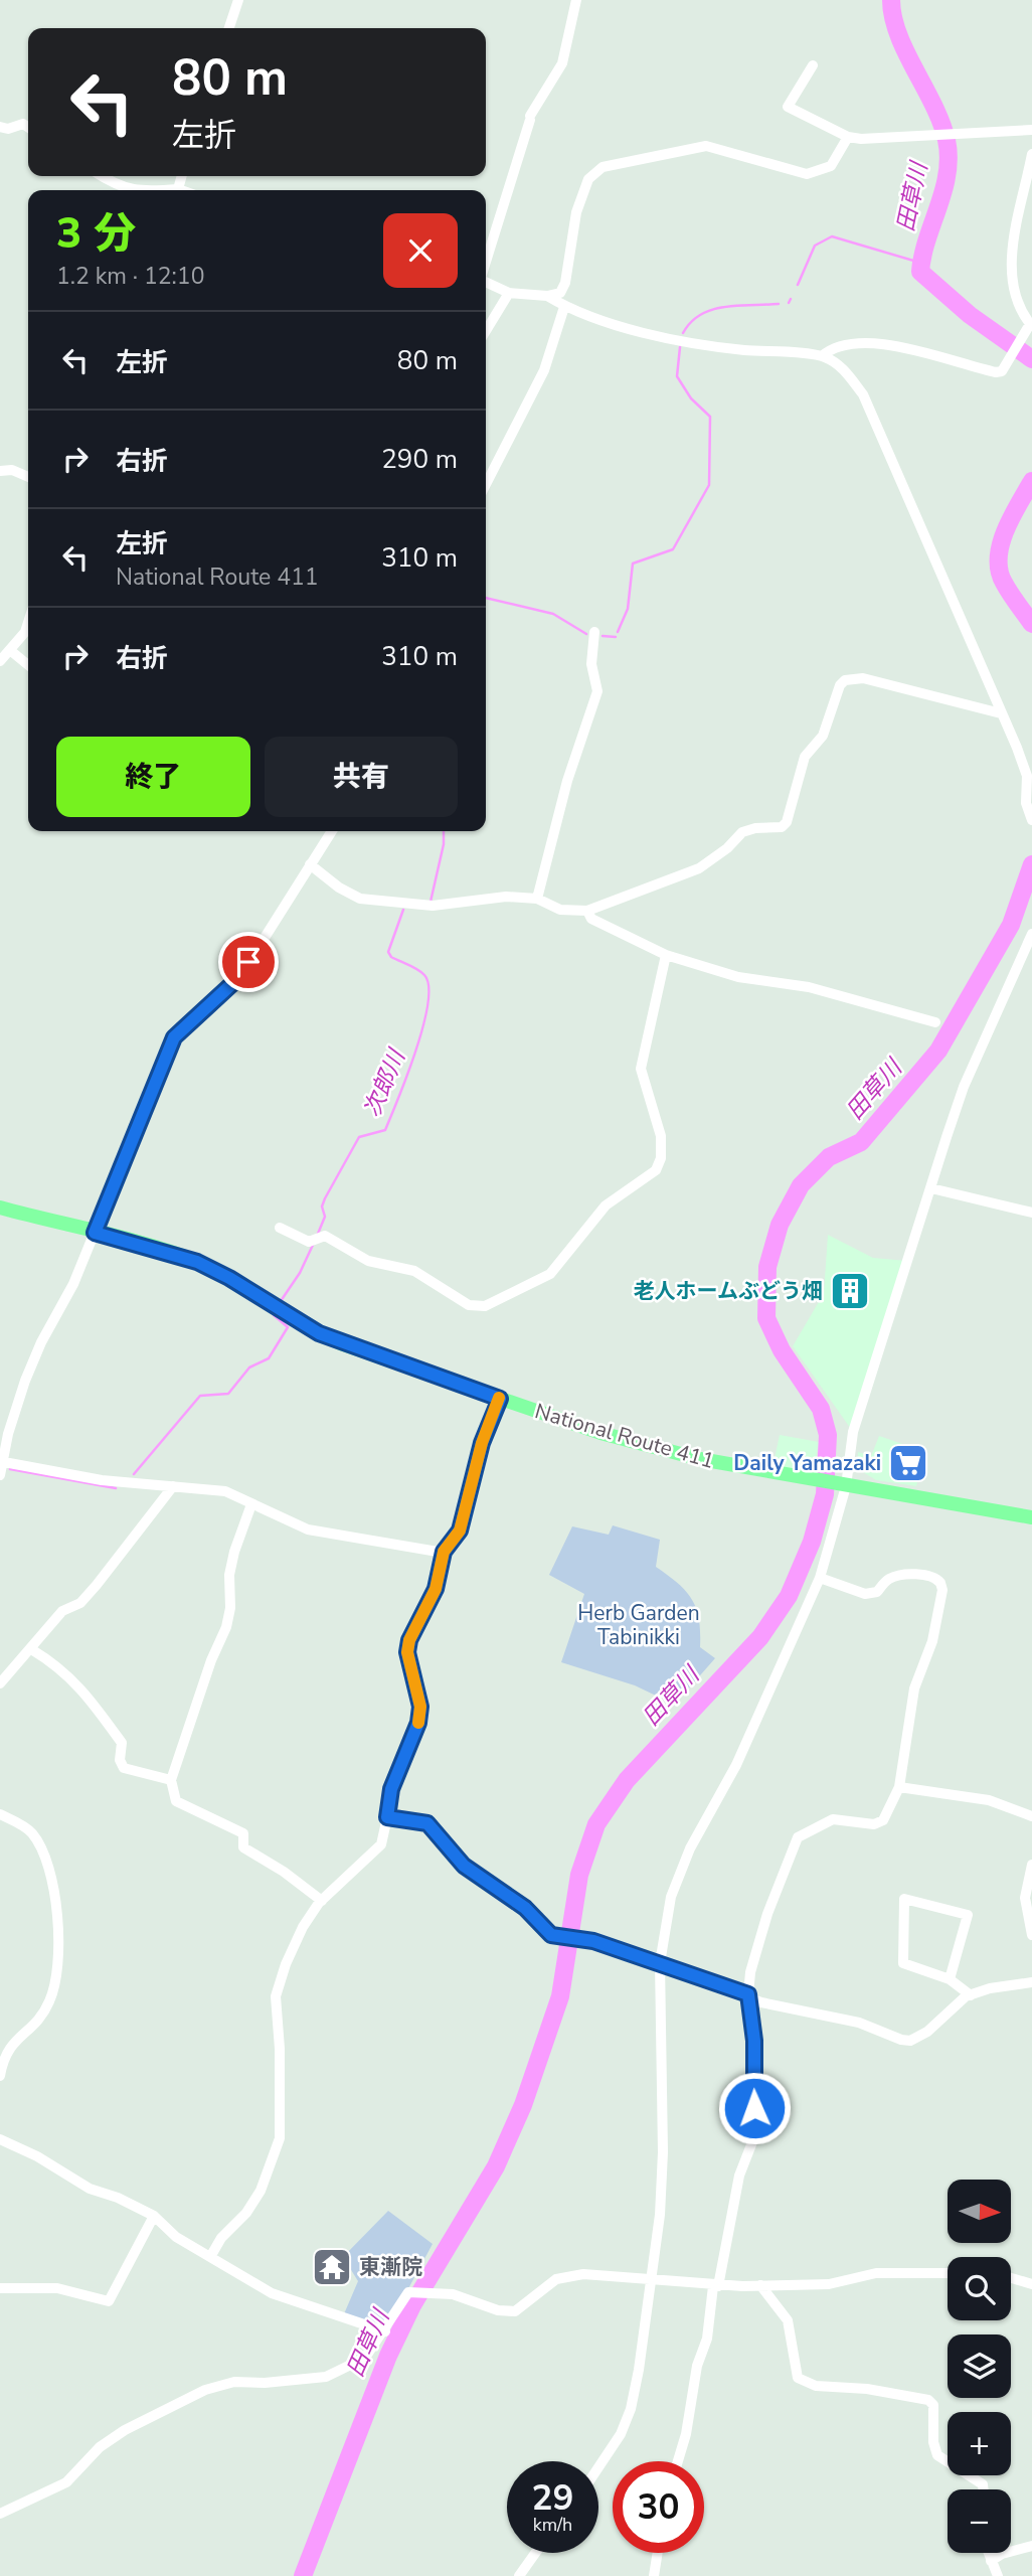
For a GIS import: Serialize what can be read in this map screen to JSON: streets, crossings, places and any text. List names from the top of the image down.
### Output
{
  "streets": {
    "highway": ["National Route 411"]
  },
  "water": ["田草川", "次郎川"],
  "parks": ["Herb Garden Tabinikki"],
  "places": {
    "building": ["老人ホームぶどう畑"],
    "supermarket": ["Daily Yamazaki"],
    "temple": ["東漸院"]
  },
  "north": "right",
  "page": {
    "turn": ["80 m", "左折"],
    "heading": ["3 分", "1.2 km · 12:10"],
    "list": [
      {
        "name": "左折",
        "value": "80 m"
      },
      {
        "name": "右折",
        "value": "290 m"
      },
      {
        "name": "左折",
        "note": "National Route 411",
        "value": "310 m"
      },
      {
        "name": "右折",
        "value": "310 m"
      }
    ],
    "buttons": ["終了", "共有"],
    "map_buttons": ["+", "−"],
    "speed": "29 km/h",
    "limit": "30"
  }
}
